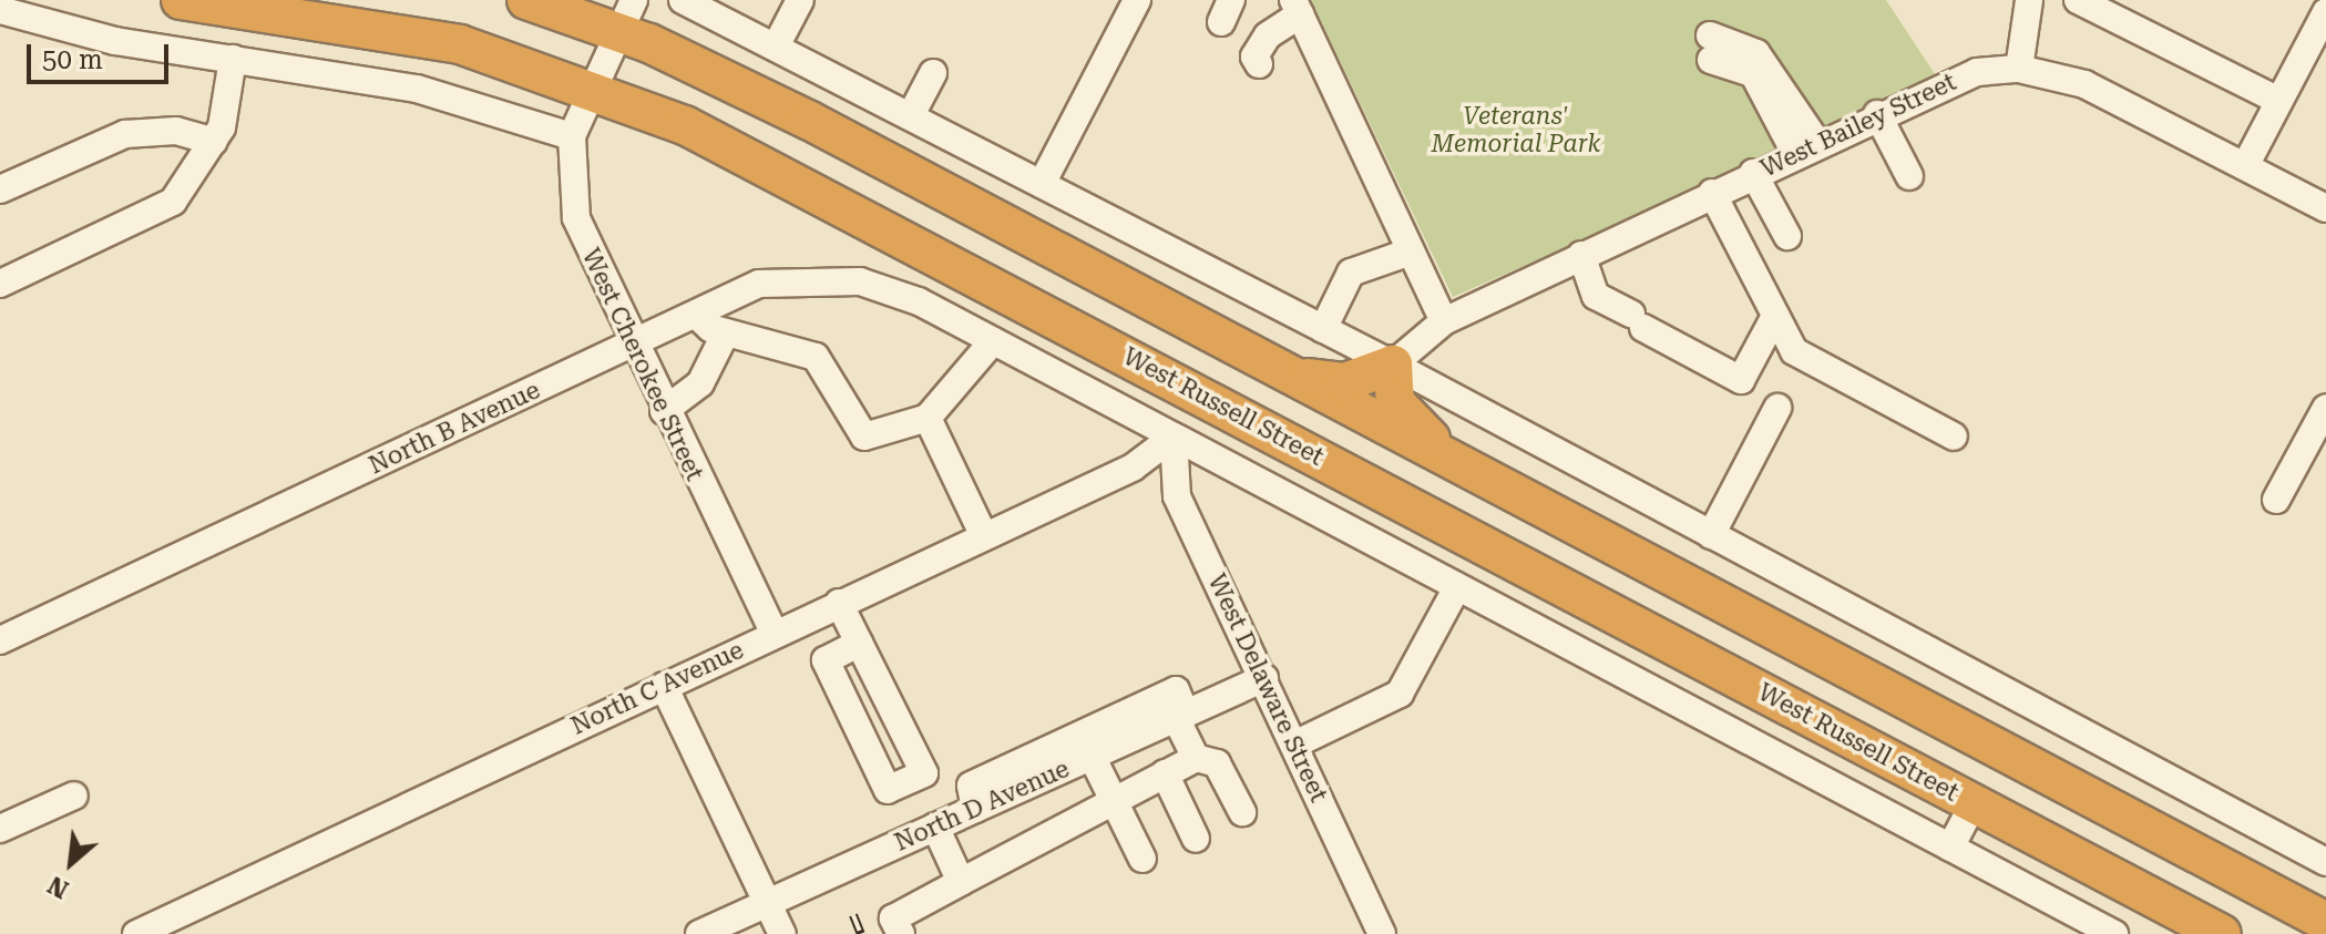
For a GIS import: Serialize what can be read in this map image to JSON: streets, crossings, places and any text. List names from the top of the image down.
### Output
{
  "streets": {
    "highway": ["West Russell Street"],
    "street": [
      "West Bailey Street",
      "West Cherokee Street",
      "North B Avenue",
      "North C Avenue",
      "West Delaware Street",
      "North D Avenue"
    ]
  },
  "crossings": [
    ["West Cherokee Street", "West Russell Street"],
    ["West Cherokee Street", "North B Avenue"],
    ["West Cherokee Street", "North C Avenue"],
    ["West Russell Street", "North B Avenue"],
    ["West Russell Street", "North C Avenue"],
    ["West Russell Street", "West Delaware Street"],
    ["North C Avenue", "West Delaware Street"]
  ],
  "parks": ["Veterans' Memorial Park"],
  "scale_bar": "50 m",
  "north": "bottom left"
}
